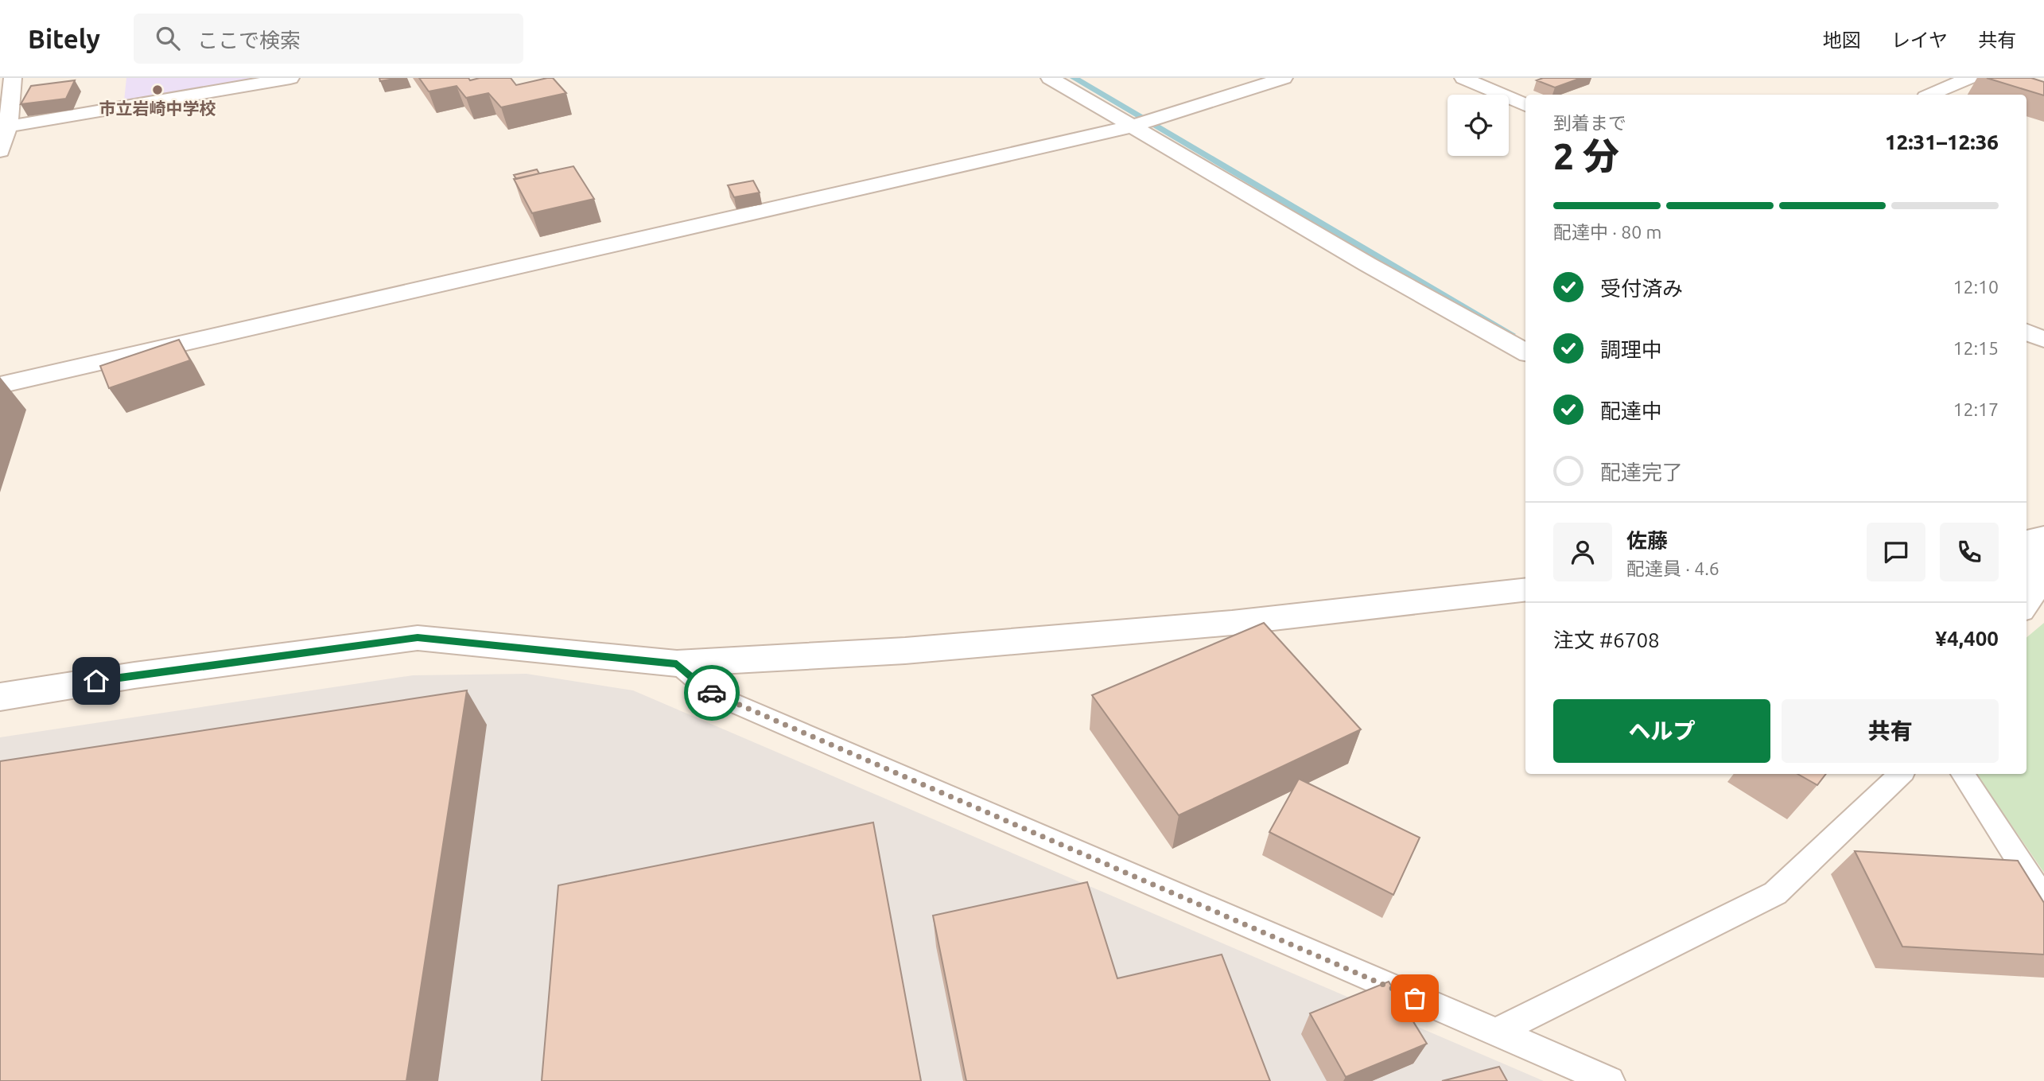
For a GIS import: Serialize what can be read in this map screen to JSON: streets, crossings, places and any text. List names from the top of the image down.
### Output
{
  "places": ["市立岩崎中学校"],
  "page": {
    "header": "Bitely",
    "search": "ここで検索",
    "nav": ["地図", "レイヤ", "共有"],
    "heading": ["2 分", "到着まで", "12:31–12:36"],
    "panel": [
      "佐藤",
      "配達員 · 4.6",
      "注文 #6708",
      "¥4,400"
    ],
    "bar": "配達中 · 80 m",
    "list": [
      ["受付済み", "12:10"],
      ["調理中", "12:15"],
      ["配達中", "12:17"],
      "配達完了"
    ],
    "buttons": ["ヘルプ", "共有"]
  }
}
